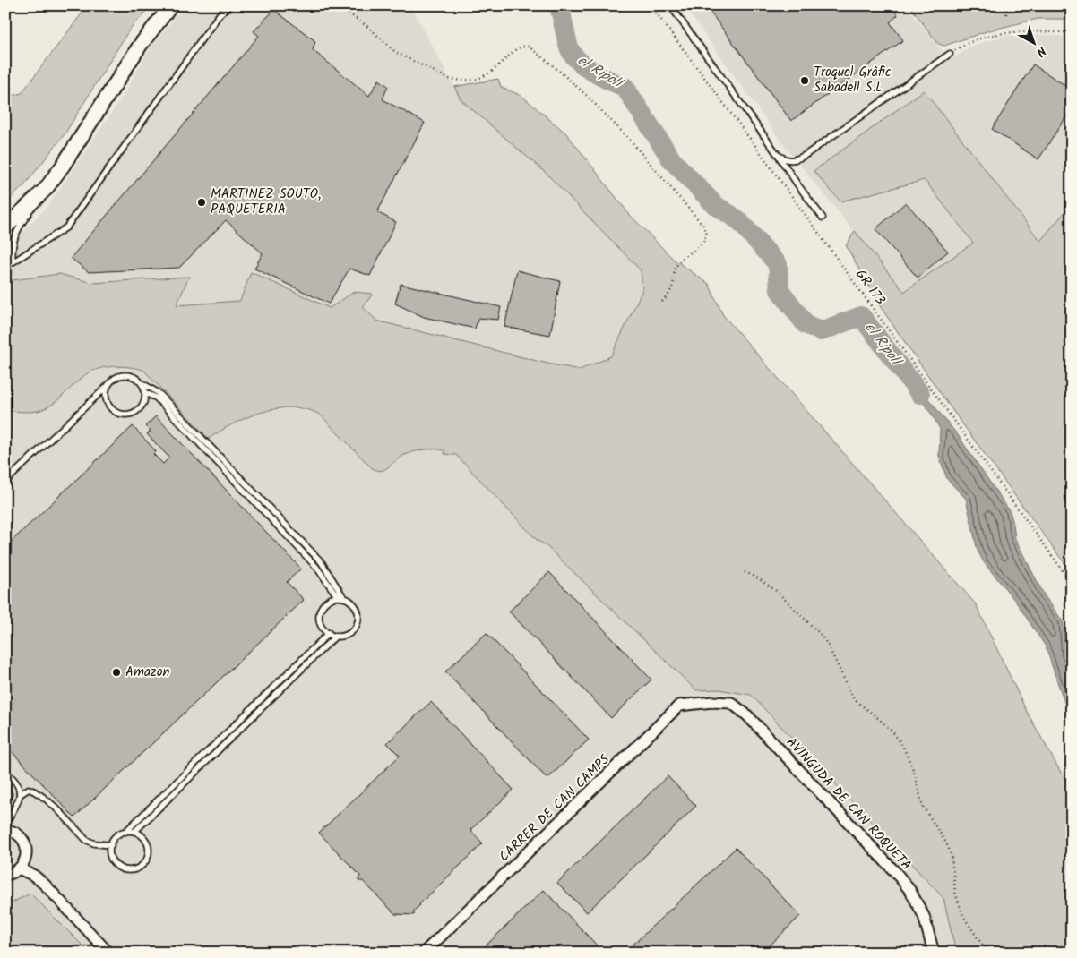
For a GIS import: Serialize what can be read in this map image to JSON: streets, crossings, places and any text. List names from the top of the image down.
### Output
{
  "streets": {
    "street": ["AVINGUDA DE CAN ROQUETA", "CARRER DE CAN CAMPS"],
    "path": ["GR 173"]
  },
  "crossings": [
    ["AVINGUDA DE CAN ROQUETA", "CARRER DE CAN CAMPS"]
  ],
  "water": ["el Ripoll"],
  "places": ["Troquel Gràfic Sabadell S.L", "MARTINEZ SOUTO, PAQUETERIA", "Amazon"],
  "north": "bottom right"
}
